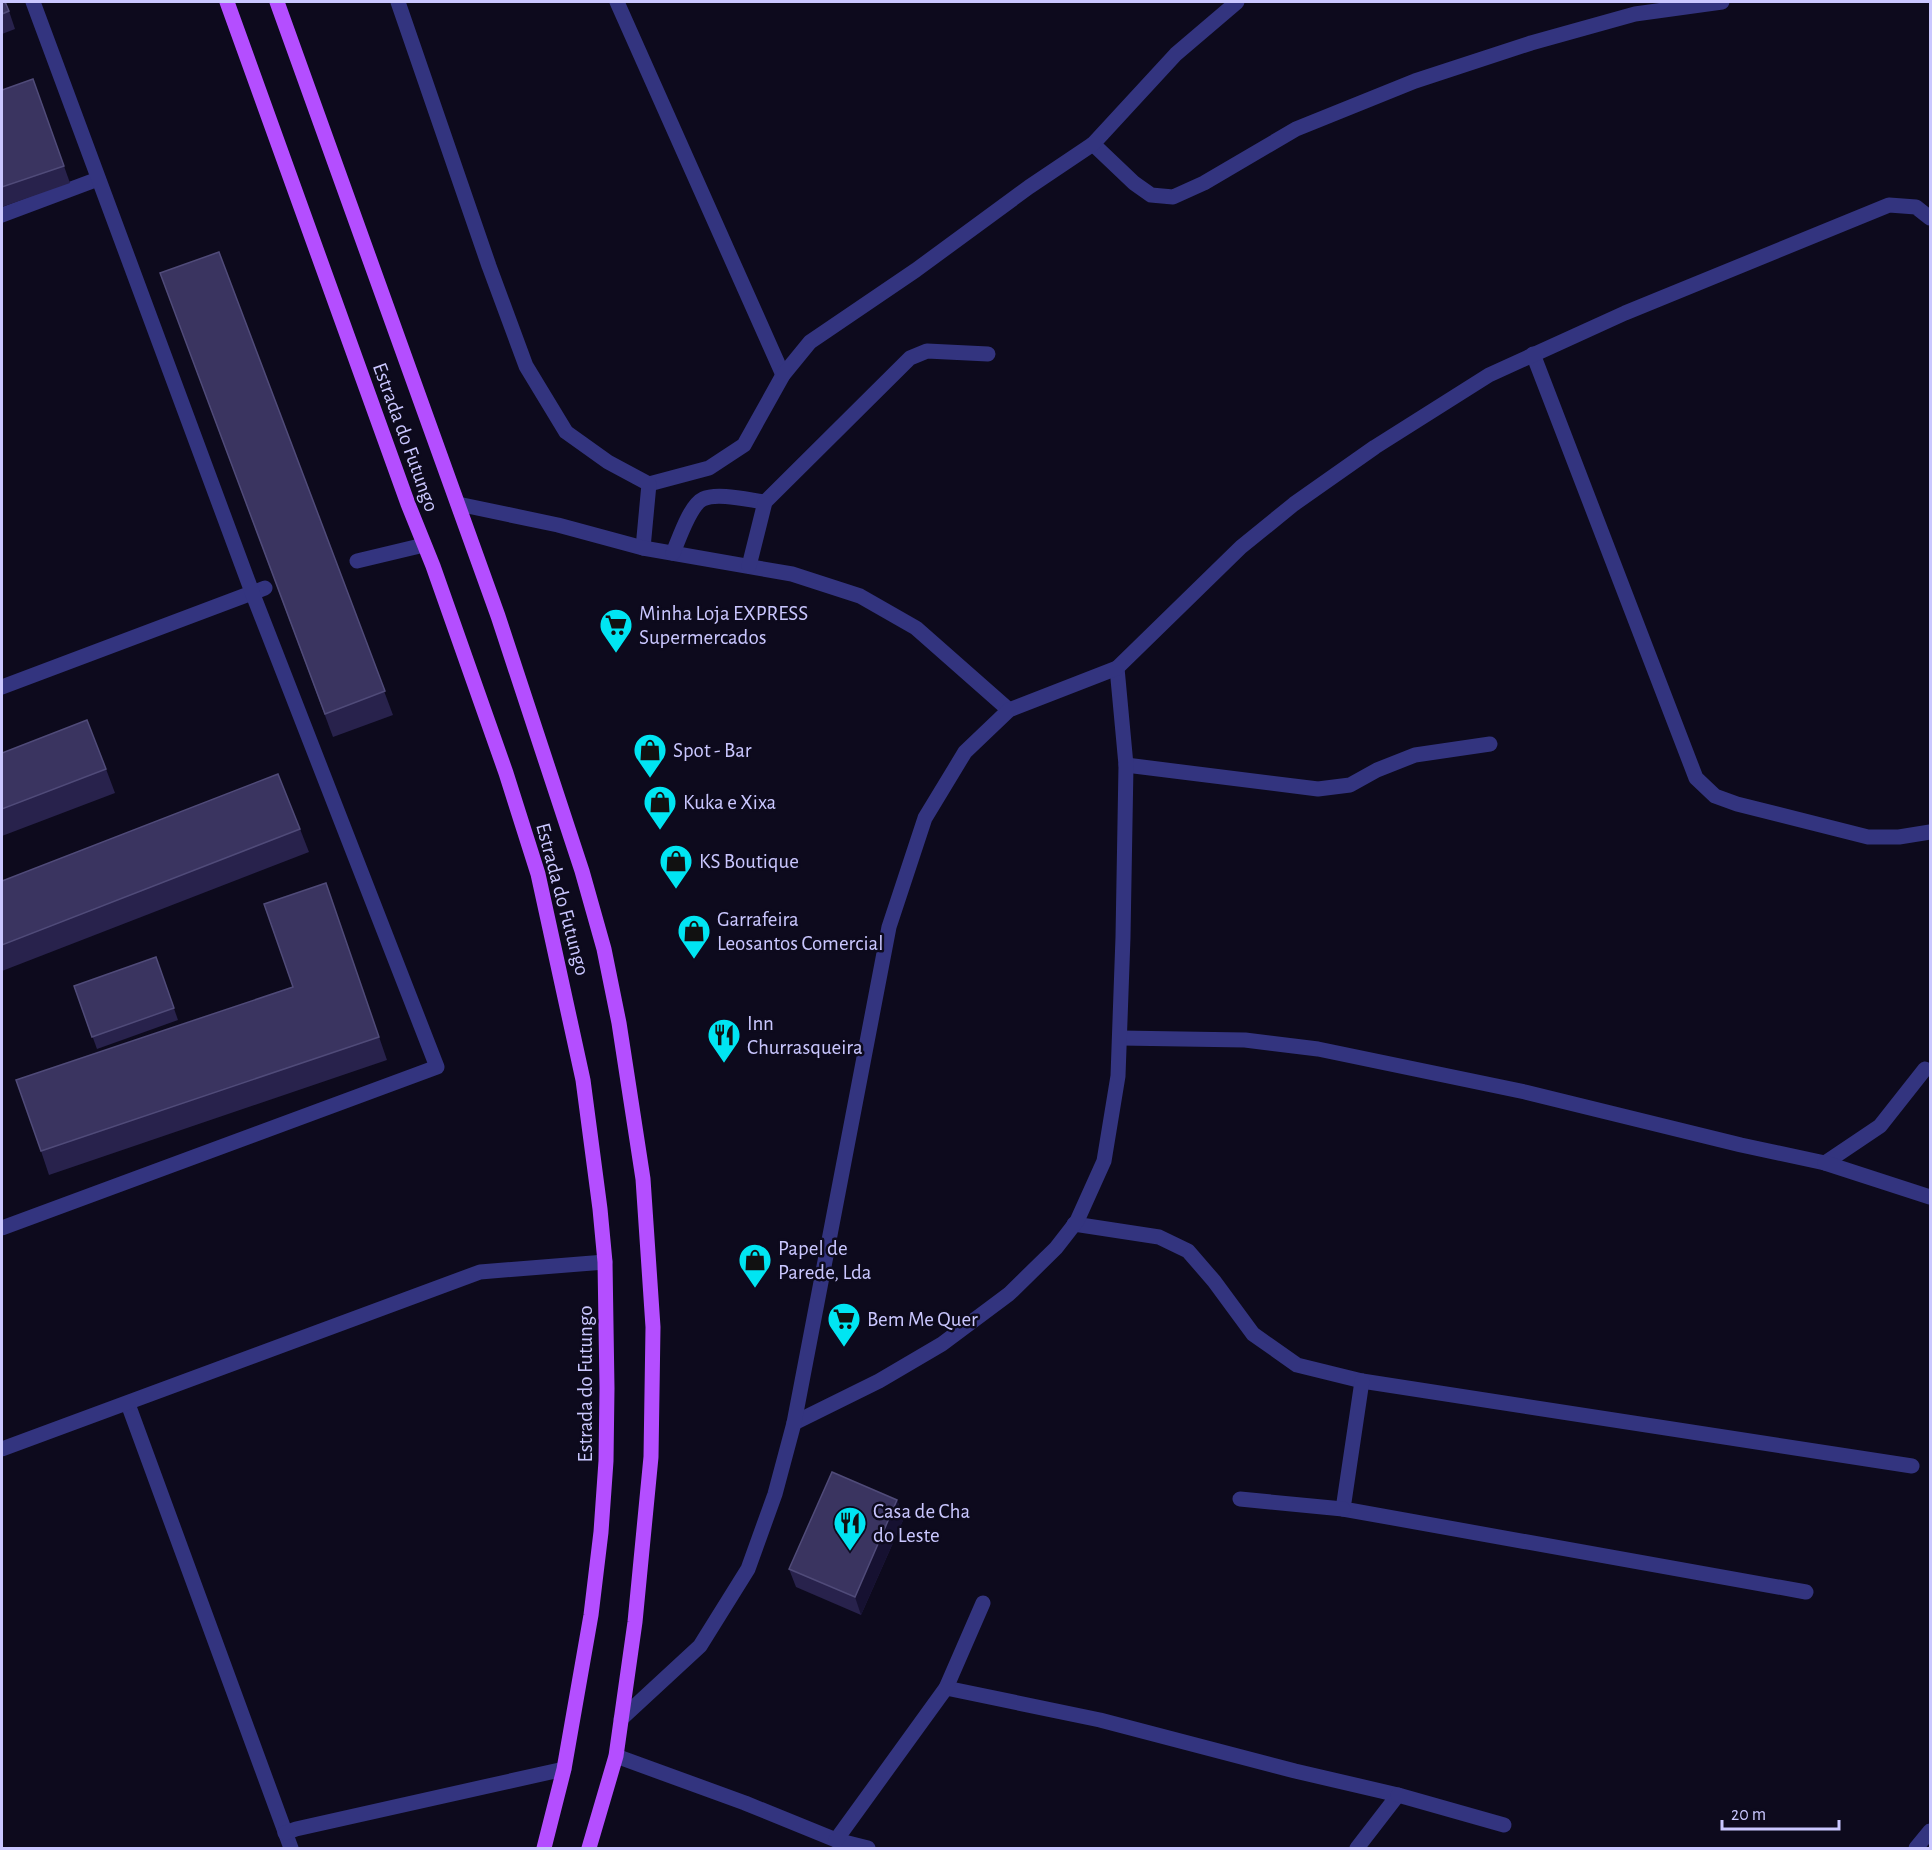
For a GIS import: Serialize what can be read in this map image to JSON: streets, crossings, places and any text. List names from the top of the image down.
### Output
{
  "streets": {
    "main road": ["Estrada do Futungo"]
  },
  "places": {
    "supermarket": ["Minha Loja EXPRESS Supermercados", "Bem Me Quer"],
    "shop": [
      "Spot - Bar",
      "Kuka e Xixa",
      "KS Boutique",
      "Garrafeira Leosantos Comercial",
      "Papel de Parede, Lda"
    ],
    "restaurant": ["Inn Churrasqueira", "Casa de Cha do Leste"]
  },
  "scale_bar": "20 m"
}
